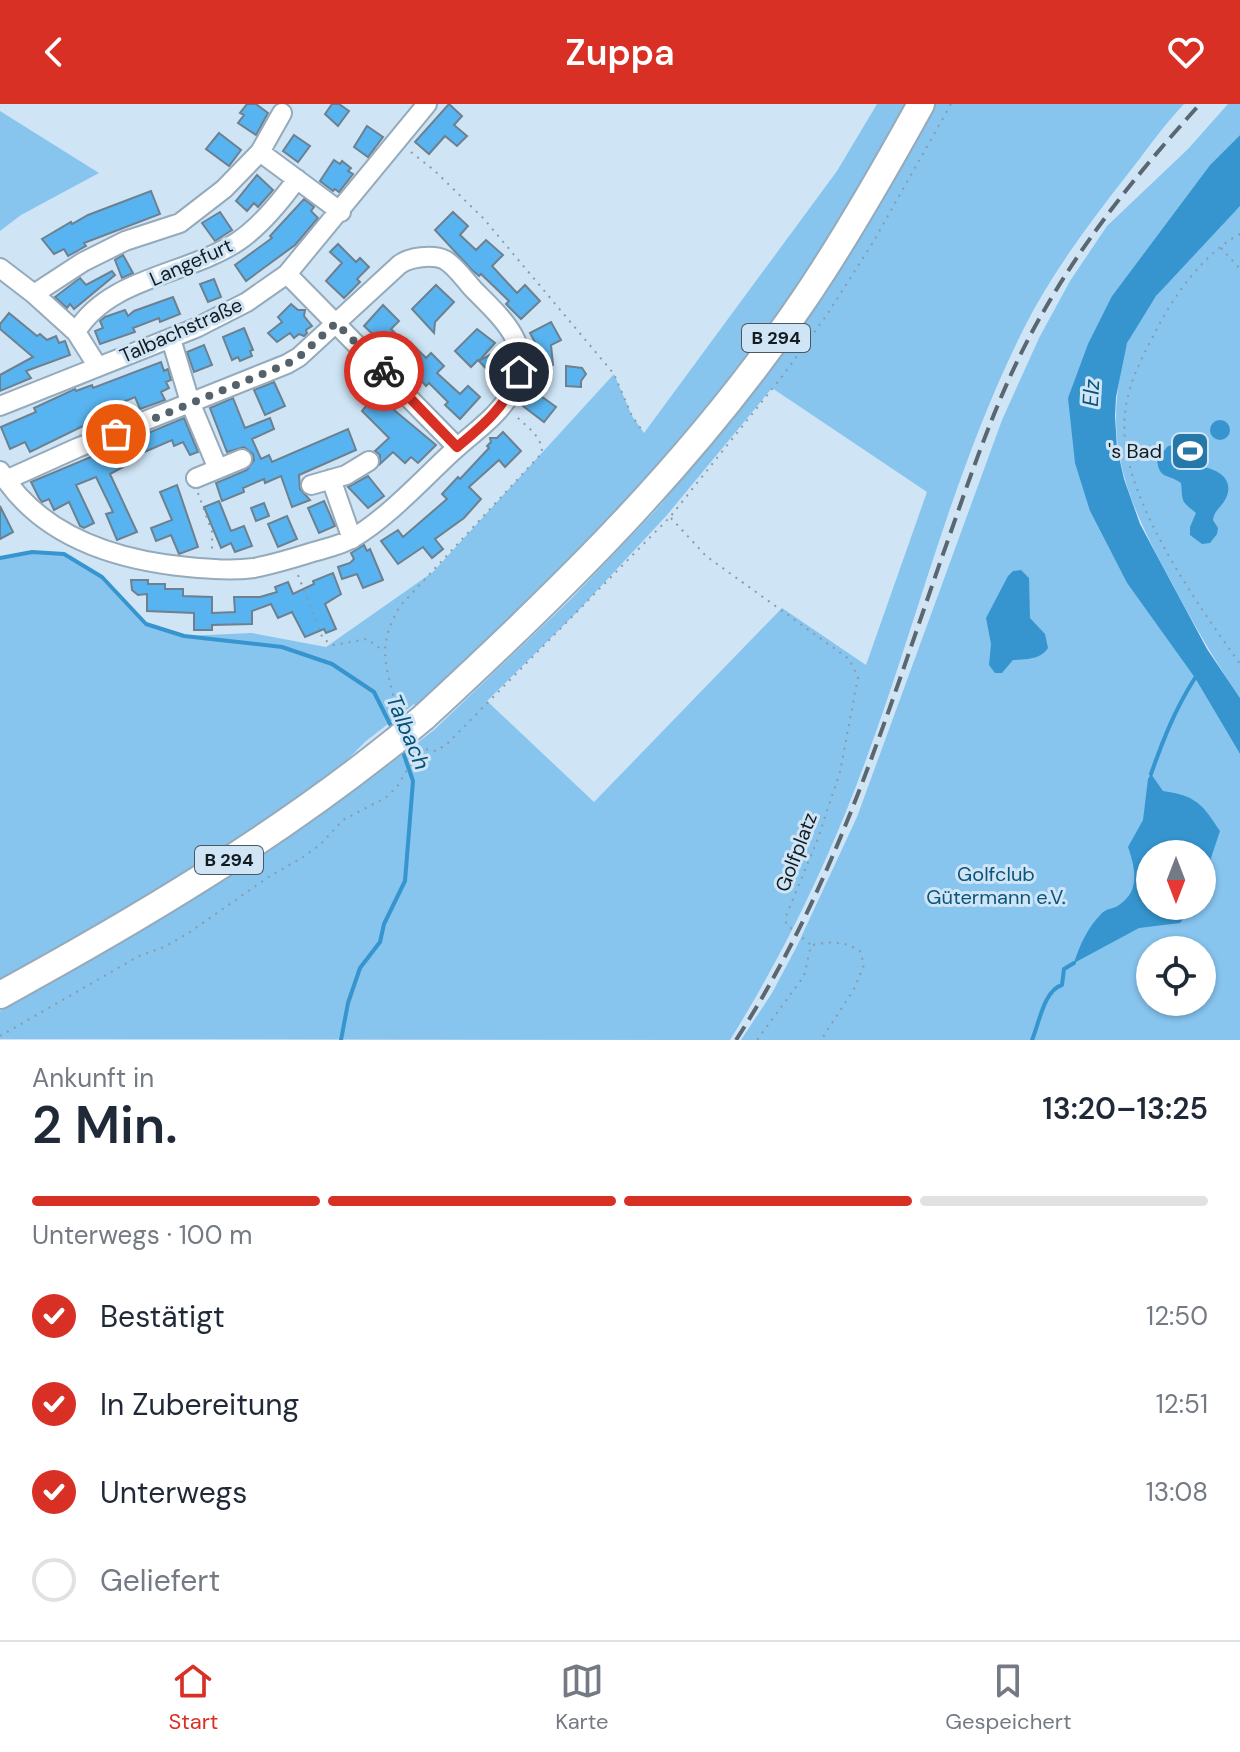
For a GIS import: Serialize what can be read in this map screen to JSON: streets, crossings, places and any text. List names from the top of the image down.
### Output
{
  "streets": {
    "highway": ["B 294"],
    "street": ["Langefurt", "Talbachstraße"],
    "path": ["Golfplatz"]
  },
  "water": ["Elz", "Talbach"],
  "parks": ["Golfclub Gütermann e.V."],
  "places": {
    "sports": ["'s Bad"]
  },
  "north": "bottom",
  "page": {
    "header": "Zuppa",
    "heading": ["2 Min.", "Ankunft in", "13:20–13:25"],
    "bar": "Unterwegs · 100 m",
    "list": [
      ["Bestätigt", "12:50"],
      ["In Zubereitung", "12:51"],
      ["Unterwegs", "13:08"],
      "Geliefert"
    ],
    "tabs": ["Start", "Karte", "Gespeichert"]
  }
}
